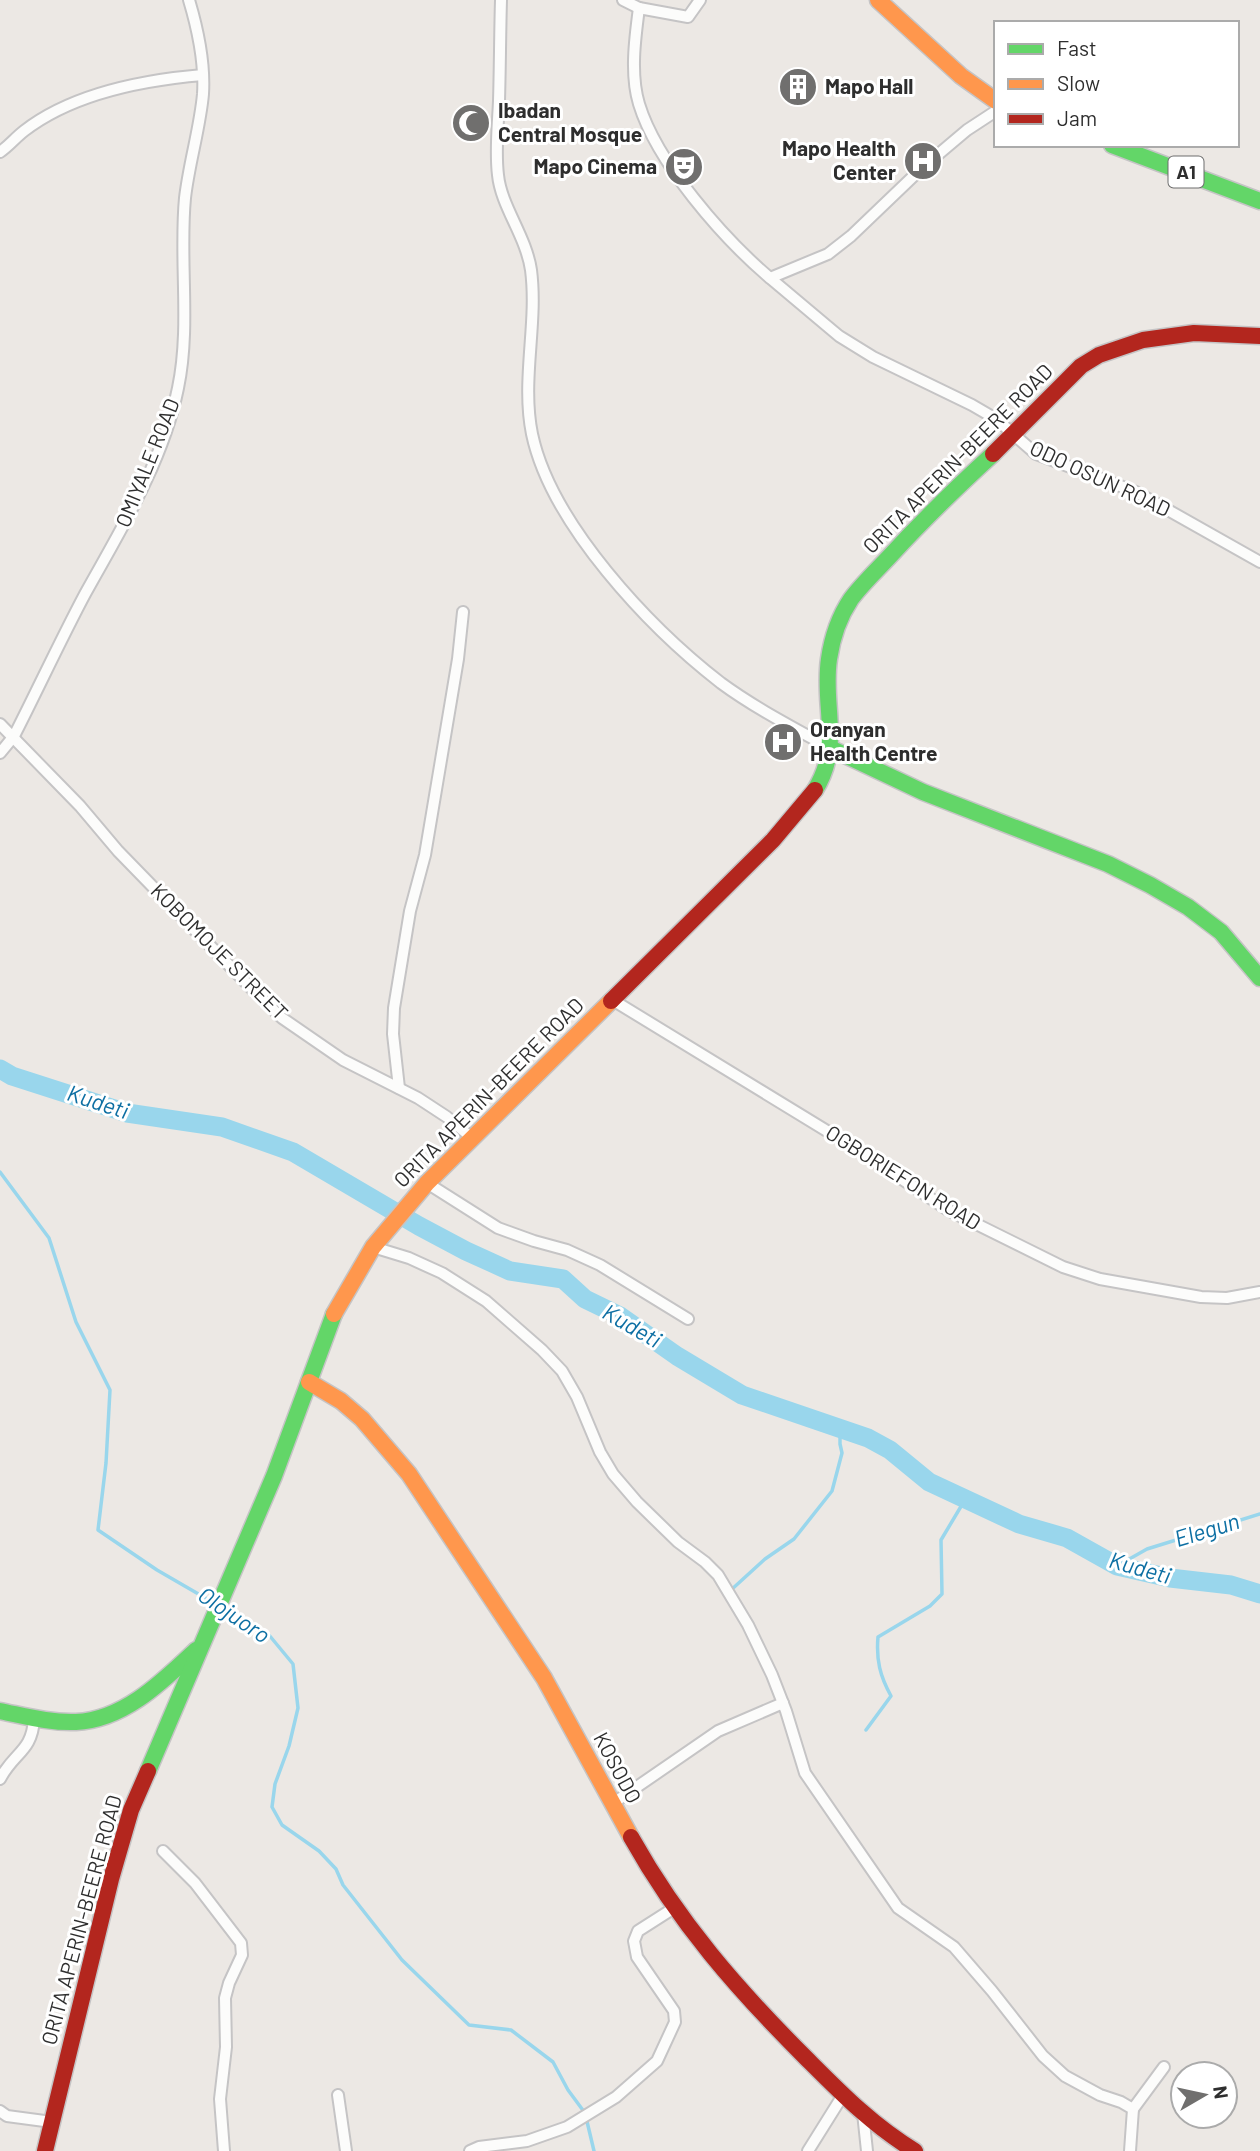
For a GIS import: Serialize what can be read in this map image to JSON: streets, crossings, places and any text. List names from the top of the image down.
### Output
{
  "streets": {
    "main road": ["A1", "ORITA APERIN-BEERE ROAD", "KOSODO"],
    "street": [
      "OMIYALE ROAD",
      "ODO OSUN ROAD",
      "KOBOMOJE STREET",
      "OGBORIEFON ROAD"
    ]
  },
  "crossings": [
    ["ORITA APERIN-BEERE ROAD", "ODO OSUN ROAD"],
    ["ORITA APERIN-BEERE ROAD", "KOBOMOJE STREET"],
    ["ORITA APERIN-BEERE ROAD", "OGBORIEFON ROAD"],
    ["ORITA APERIN-BEERE ROAD", "KOSODO"],
    ["OMIYALE ROAD", "KOBOMOJE STREET"]
  ],
  "water": ["Kudeti", "Elegun", "Olojuoro"],
  "places": {
    "building": ["Mapo Hall"],
    "mosque": ["Ibadan Central Mosque"],
    "hospital": ["Mapo Health Center", "Oranyan Health Centre"],
    "theatre": ["Mapo Cinema"]
  },
  "legend": ["Fast", "Slow", "Jam"],
  "north": "right"
}
